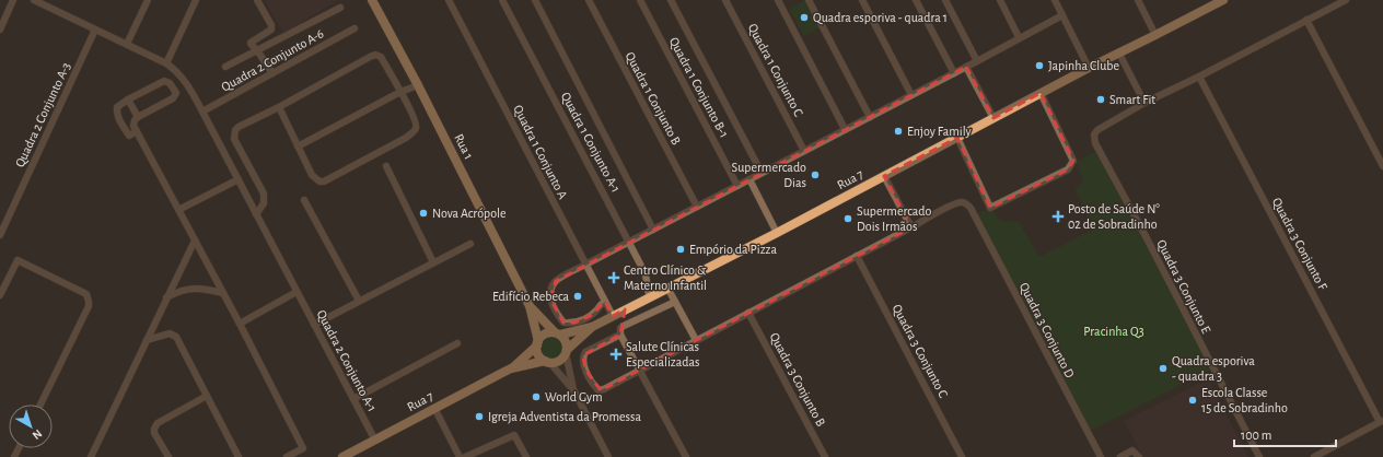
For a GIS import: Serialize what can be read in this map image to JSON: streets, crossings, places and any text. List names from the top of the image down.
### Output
{
  "streets": {
    "main road": ["Rua 1", "Rua 7"],
    "street": [
      "Quadra 2 Conjunto A-6",
      "Quadra 1 Conjunto C",
      "Quadra 1 Conjunto B-1",
      "Quadra 1 Conjunto B",
      "Quadra 2 Conjunto A-3",
      "Quadra 1 Conjunto A-1",
      "Quadra 1 Conjunto A",
      "Quadra 3 Conjunto F",
      "Quadra 3 Conjunto E",
      "Quadra 3 Conjunto D",
      "Quadra 3 Conjunto C",
      "Quadra 2 Conjunto A-1",
      "Quadra 3 Conjunto B"
    ]
  },
  "crossings": [
    ["Quadra 2 Conjunto A-6", "Quadra 2 Conjunto A-1"],
    ["Quadra 2 Conjunto A-3", "Quadra 2 Conjunto A-1"],
    ["Quadra 1 Conjunto A-1", "Rua 7"],
    ["Rua 1", "Rua 7"],
    ["Quadra 1 Conjunto A", "Rua 7"],
    ["Rua 7", "Quadra 2 Conjunto A-1"]
  ],
  "parks": ["Pracinha Q3"],
  "places": {
    "other": [
      "Quadra esporiva - quadra 1",
      "Japinha Clube",
      "Smart Fit",
      "Enjoy Family",
      "Supermercado Dias",
      "Nova Acrópole",
      "Supermercado Dois Irmãos",
      "Empório da Pizza",
      "Edifício Rebeca",
      "Quadra esporiva - quadra 3",
      "World Gym",
      "Escola Classe 15 de Sobradinho",
      "Igreja Adventista da Promessa"
    ],
    "health": ["Posto de Saúde N° 02 de Sobradinho", "Centro Clínico & Materno Infantil", "Salute Clínicas Especializadas"]
  },
  "scale_bar": "100 m",
  "north": "bottom right"
}
